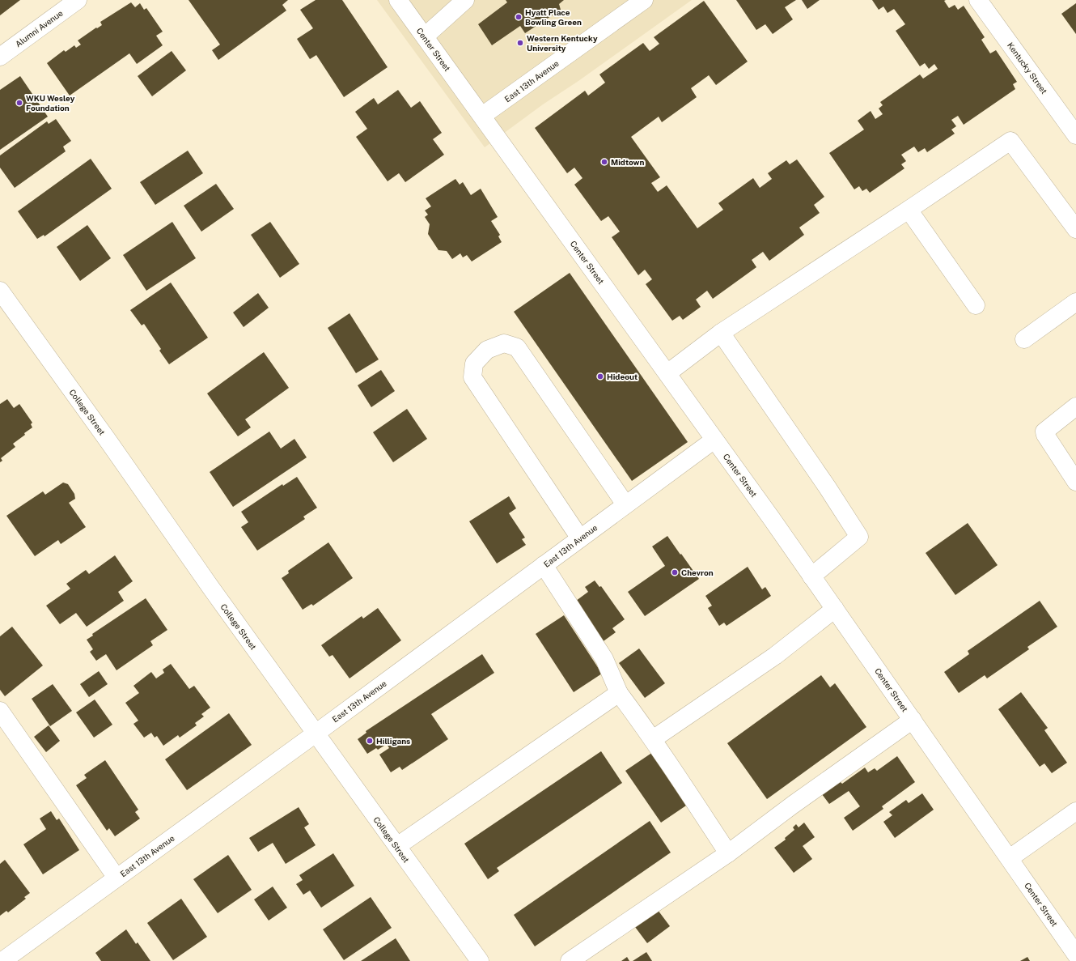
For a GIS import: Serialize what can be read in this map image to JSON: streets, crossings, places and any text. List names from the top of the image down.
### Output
{
  "streets": {
    "street": [
      "Alumni Avenue",
      "Center Street",
      "Kentucky Street",
      "East 13th Avenue",
      "College Street"
    ]
  },
  "crossings": [
    ["Center Street", "East 13th Avenue"],
    ["East 13th Avenue", "College Street"]
  ],
  "places": [
    "Hyatt Place Bowling Green",
    "Western Kentucky University",
    "WKU Wesley Foundation",
    "Midtown",
    "Hideout",
    "Chevron",
    "Hilligans"
  ]
}
